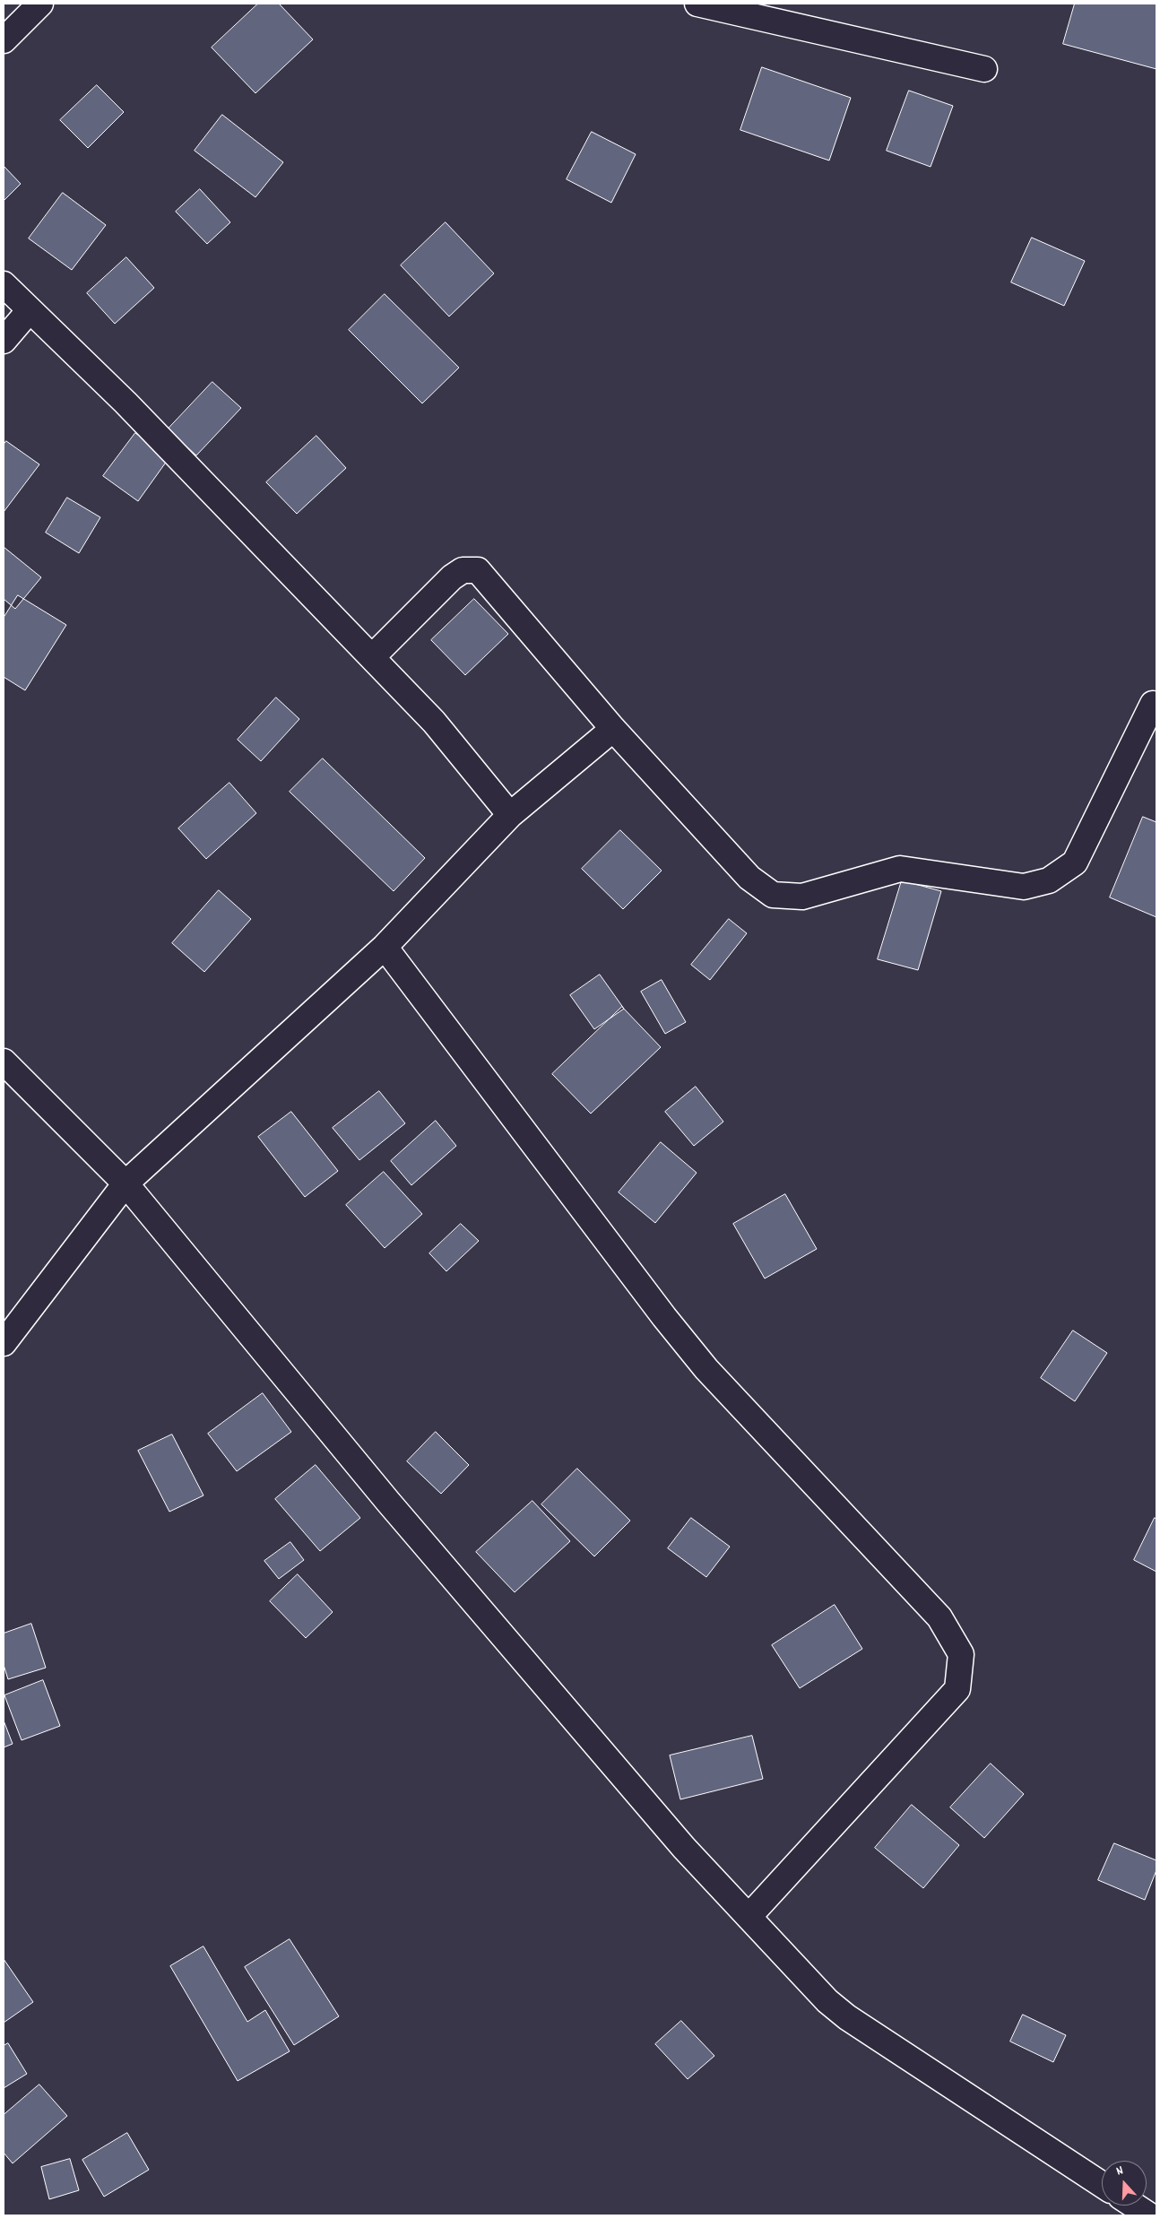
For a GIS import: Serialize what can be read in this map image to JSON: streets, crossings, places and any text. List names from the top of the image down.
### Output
{
  "north": "top"
}
